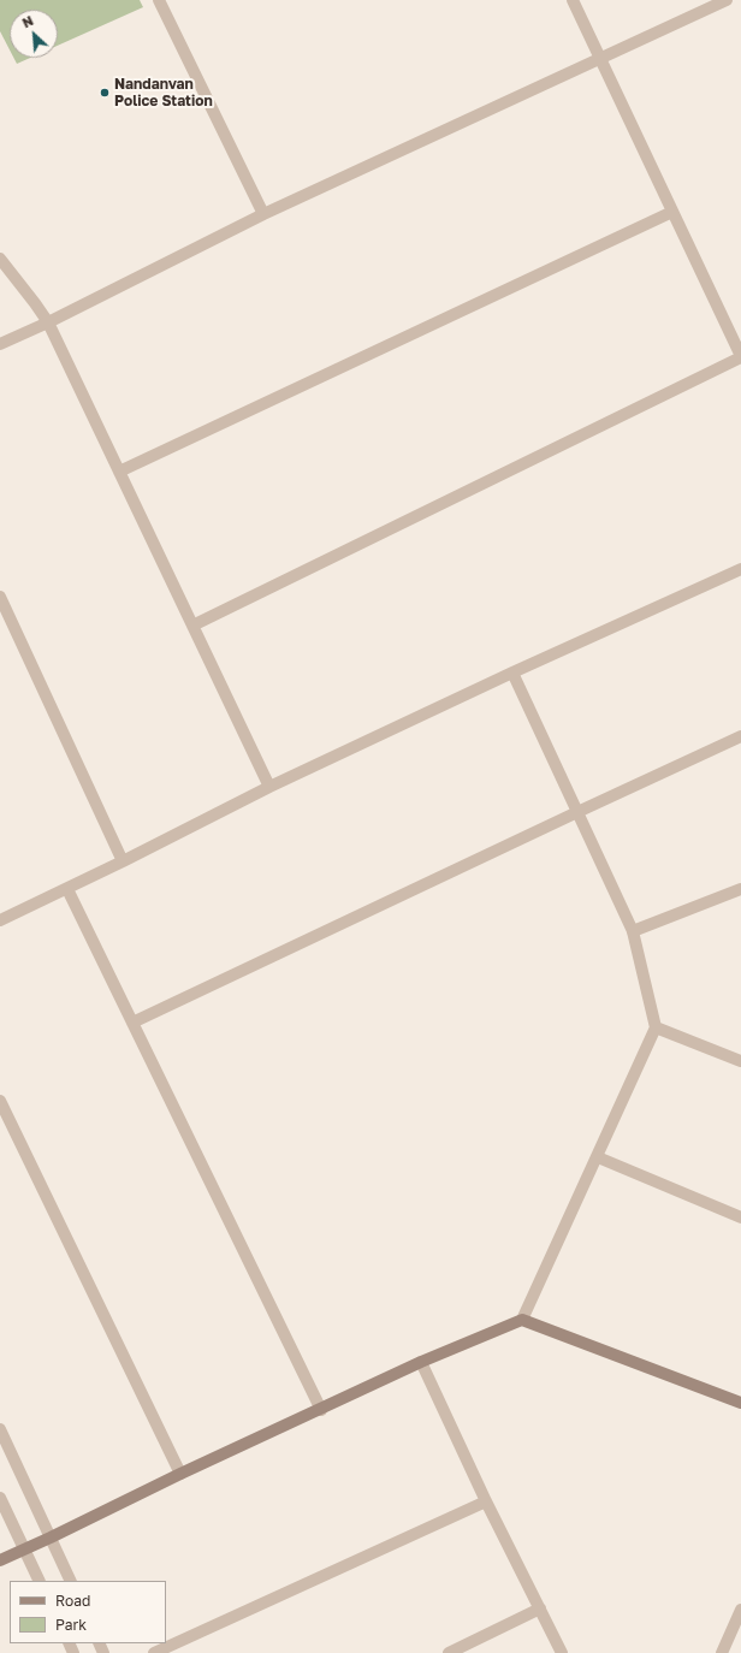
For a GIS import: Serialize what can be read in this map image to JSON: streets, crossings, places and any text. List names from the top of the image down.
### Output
{
  "places": ["Nandanvan Police Station"],
  "legend": ["Road", "Park"],
  "north": "top left"
}
